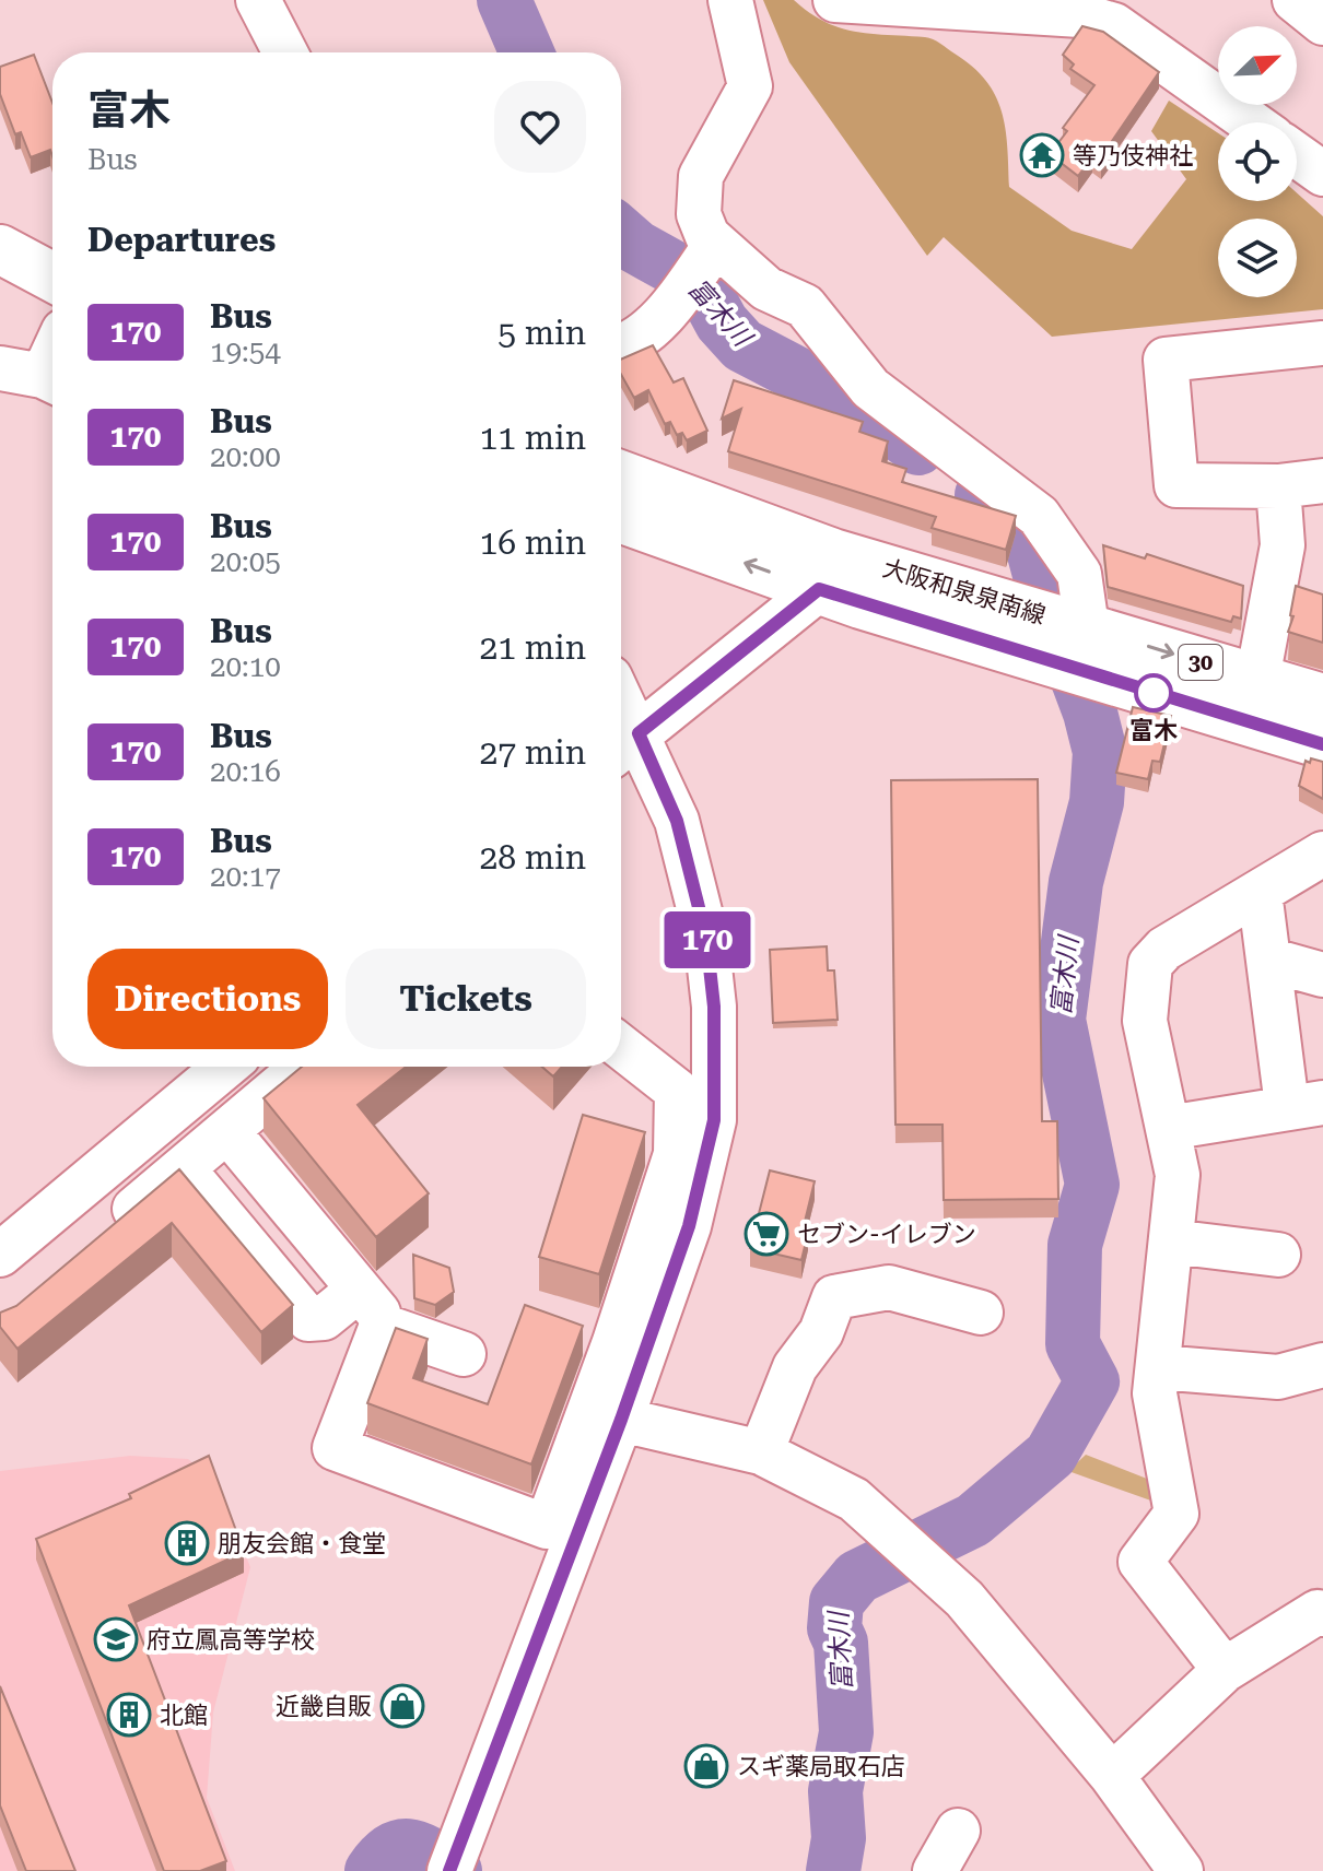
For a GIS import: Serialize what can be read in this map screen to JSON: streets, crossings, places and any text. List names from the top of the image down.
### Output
{
  "streets": {
    "main road": ["大阪和泉泉南線", "30"]
  },
  "water": ["富木川"],
  "places": {
    "temple": ["等乃伎神社"],
    "other": ["富木"],
    "supermarket": ["セブン-イレブン"],
    "building": ["朋友会館・食堂", "北館"],
    "school or university": ["府立鳳高等学校"],
    "shop": ["近畿自販", "スギ薬局取石店"]
  },
  "lines": ["bus line 170"],
  "north": "top right",
  "page": {
    "on_map": "170",
    "heading": [
      ["富木", "Bus"],
      "Departures"
    ],
    "list": [
      {
        "mark": "170",
        "name": "Bus",
        "note": "19:54",
        "value": "5 min"
      },
      {
        "mark": "170",
        "name": "Bus",
        "note": "20:00",
        "value": "11 min"
      },
      {
        "mark": "170",
        "name": "Bus",
        "note": "20:05",
        "value": "16 min"
      },
      {
        "mark": "170",
        "name": "Bus",
        "note": "20:10",
        "value": "21 min"
      },
      {
        "mark": "170",
        "name": "Bus",
        "note": "20:16",
        "value": "27 min"
      },
      {
        "mark": "170",
        "name": "Bus",
        "note": "20:17",
        "value": "28 min"
      }
    ],
    "buttons": ["Directions", "Tickets"]
  }
}
